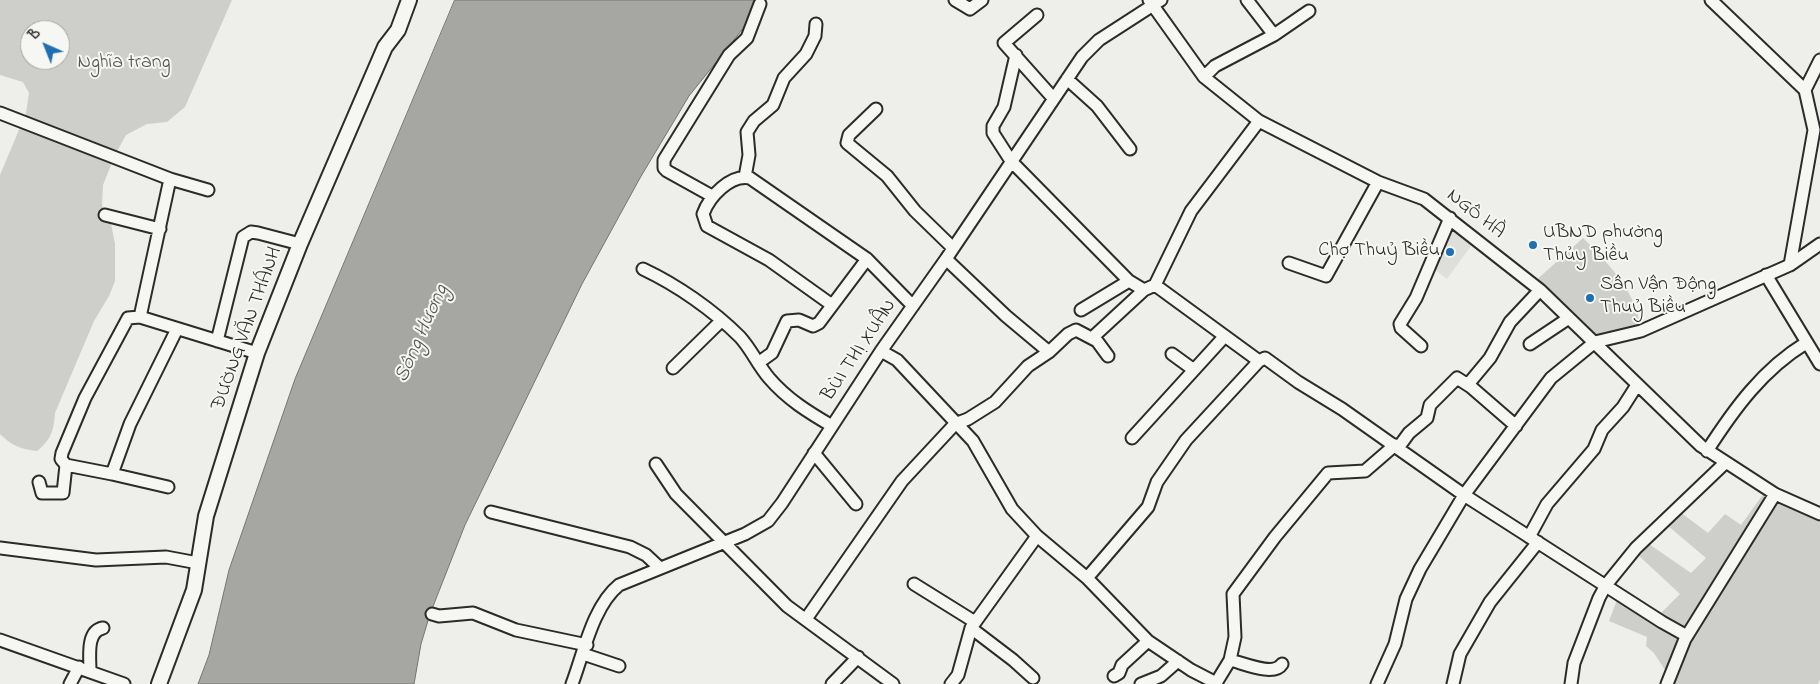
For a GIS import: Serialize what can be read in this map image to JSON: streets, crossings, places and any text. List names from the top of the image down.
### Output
{
  "streets": {
    "main road": ["ĐƯỜNG VĂN THÁNH"],
    "street": ["NGÔ HÀ", "BÙI THỊ XUÂN"]
  },
  "crossings": [
    ["NGÔ HÀ", "BÙI THỊ XUÂN"]
  ],
  "water": ["Sông Hương"],
  "parks": ["Nghĩa trang"],
  "places": ["UBND phường Thủy Biều", "Chợ Thuỷ Biều", "Sân Vận Động Thuỷ Biều"],
  "north": "top left"
}
